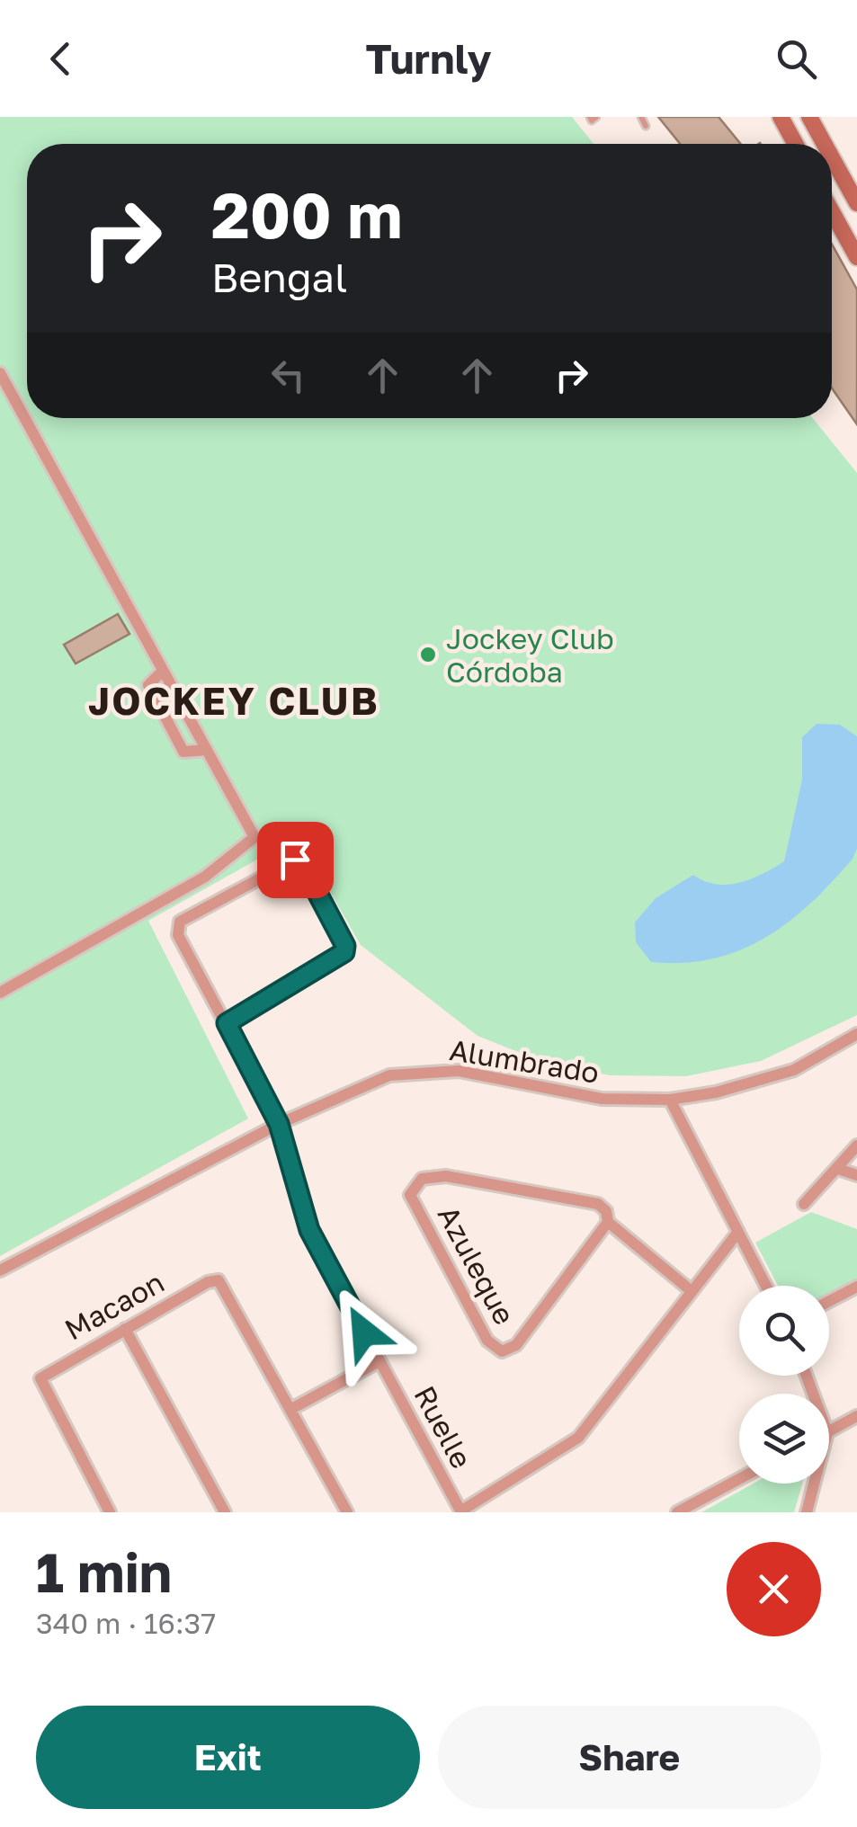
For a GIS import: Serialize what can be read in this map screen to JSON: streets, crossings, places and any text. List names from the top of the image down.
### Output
{
  "streets": {
    "street": [
      "Alumbrado",
      "Azuleque",
      "Macaon",
      "Ruelle"
    ]
  },
  "crossings": [
    ["Alumbrado", "Ruelle"]
  ],
  "districts": ["JOCKEY CLUB"],
  "places": ["Jockey Club Córdoba"],
  "page": {
    "header": "Turnly",
    "turn": ["200 m", "Bengal"],
    "heading": ["1 min", "340 m · 16:37"],
    "buttons": ["Exit", "Share"]
  }
}
